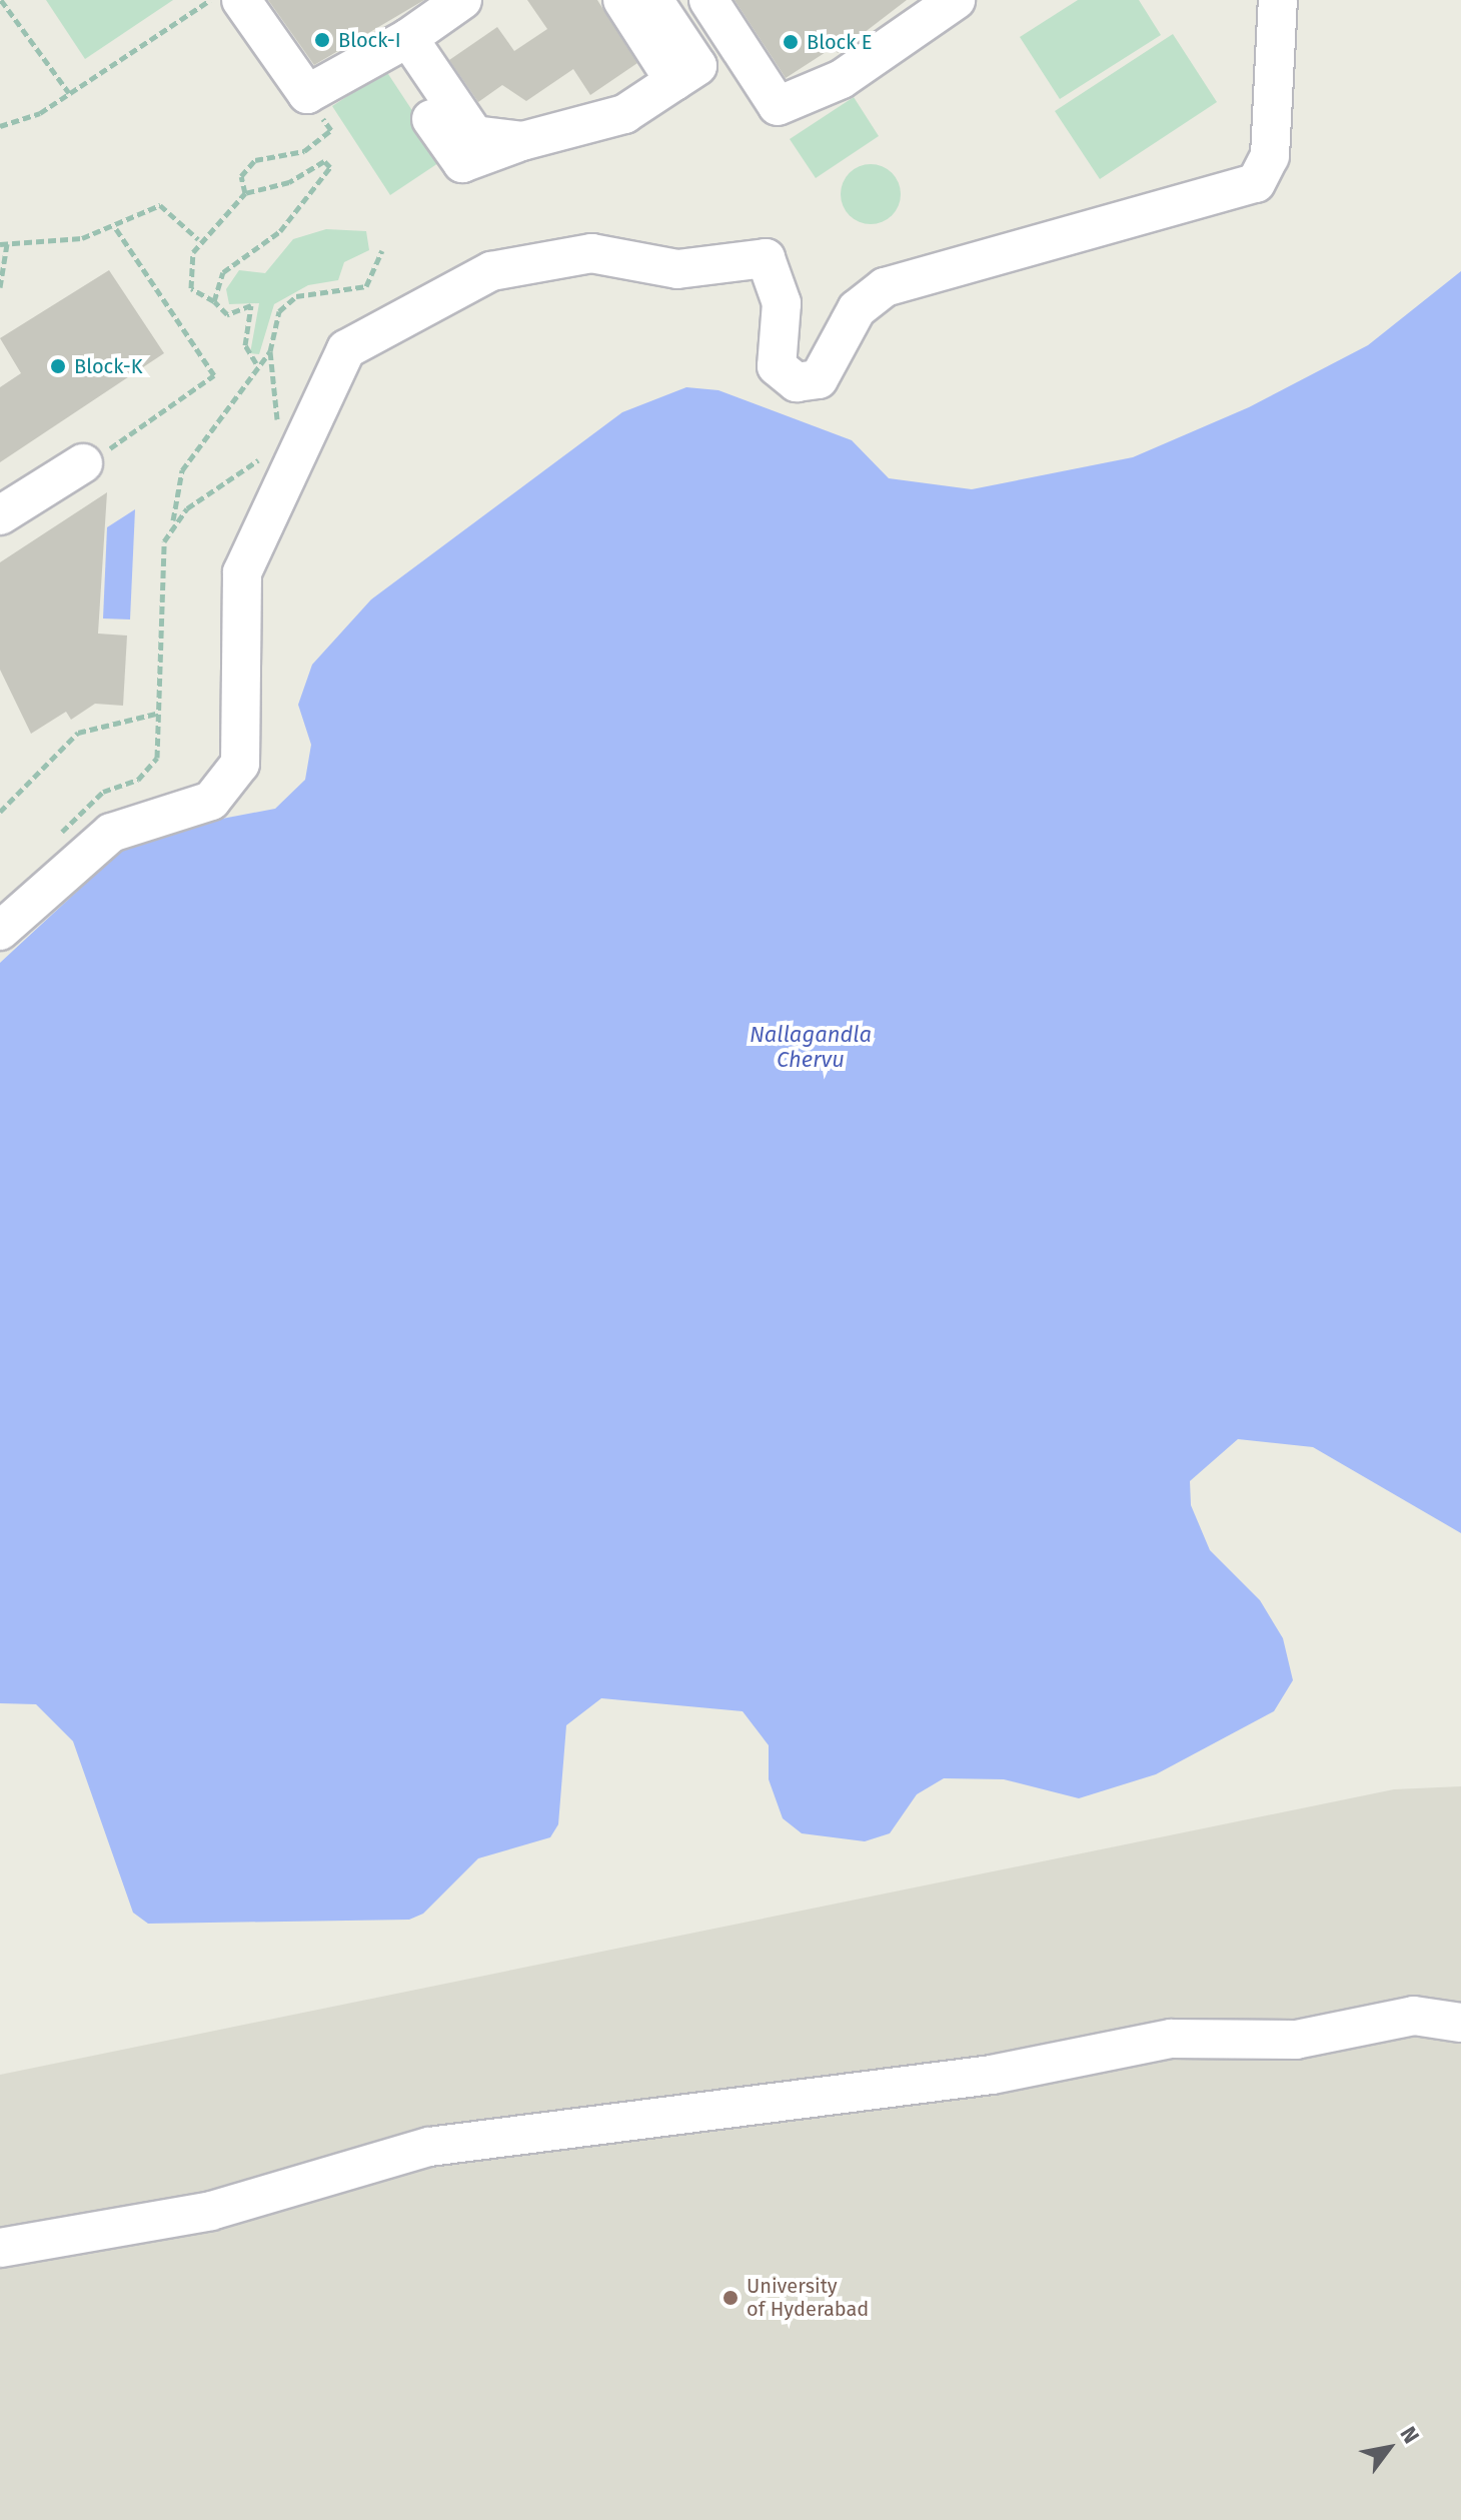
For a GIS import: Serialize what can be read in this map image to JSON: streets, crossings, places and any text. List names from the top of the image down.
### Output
{
  "water": ["Nallagandla Chervu"],
  "places": [
    "Block-I",
    "Block E",
    "Block-K",
    "University of Hyderabad"
  ],
  "north": "top right"
}
